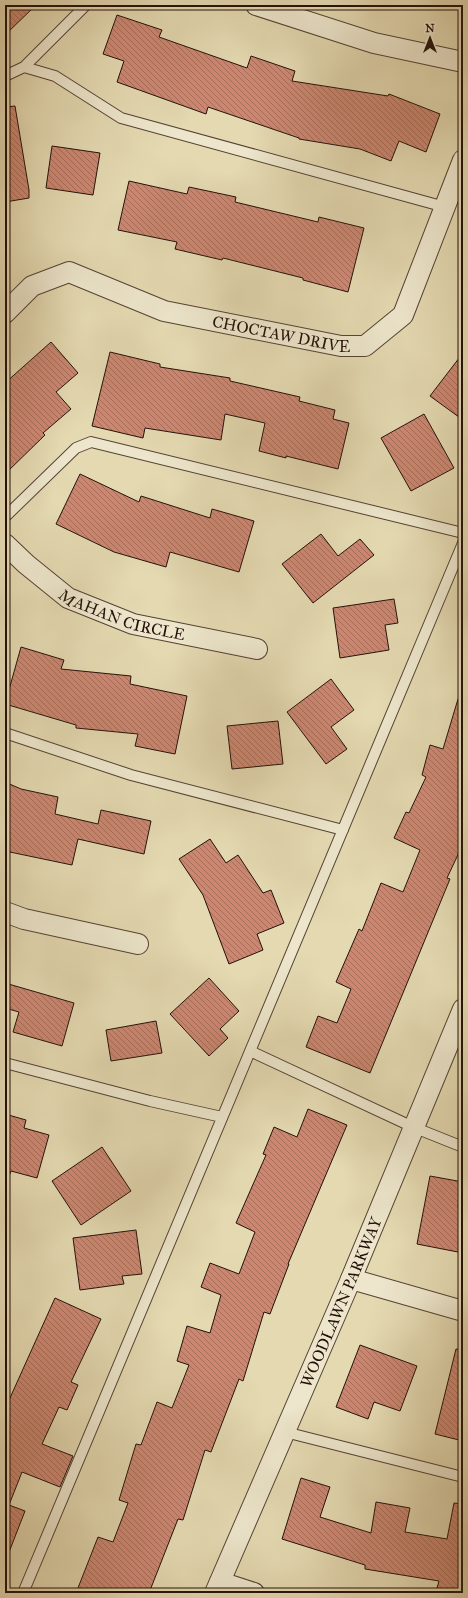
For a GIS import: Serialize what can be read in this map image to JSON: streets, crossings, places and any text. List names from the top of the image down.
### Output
{
  "streets": {
    "street": ["CHOCTAW DRIVE", "MAHAN CIRCLE", "WOODLAWN PARKWAY"]
  },
  "north": "top"
}
